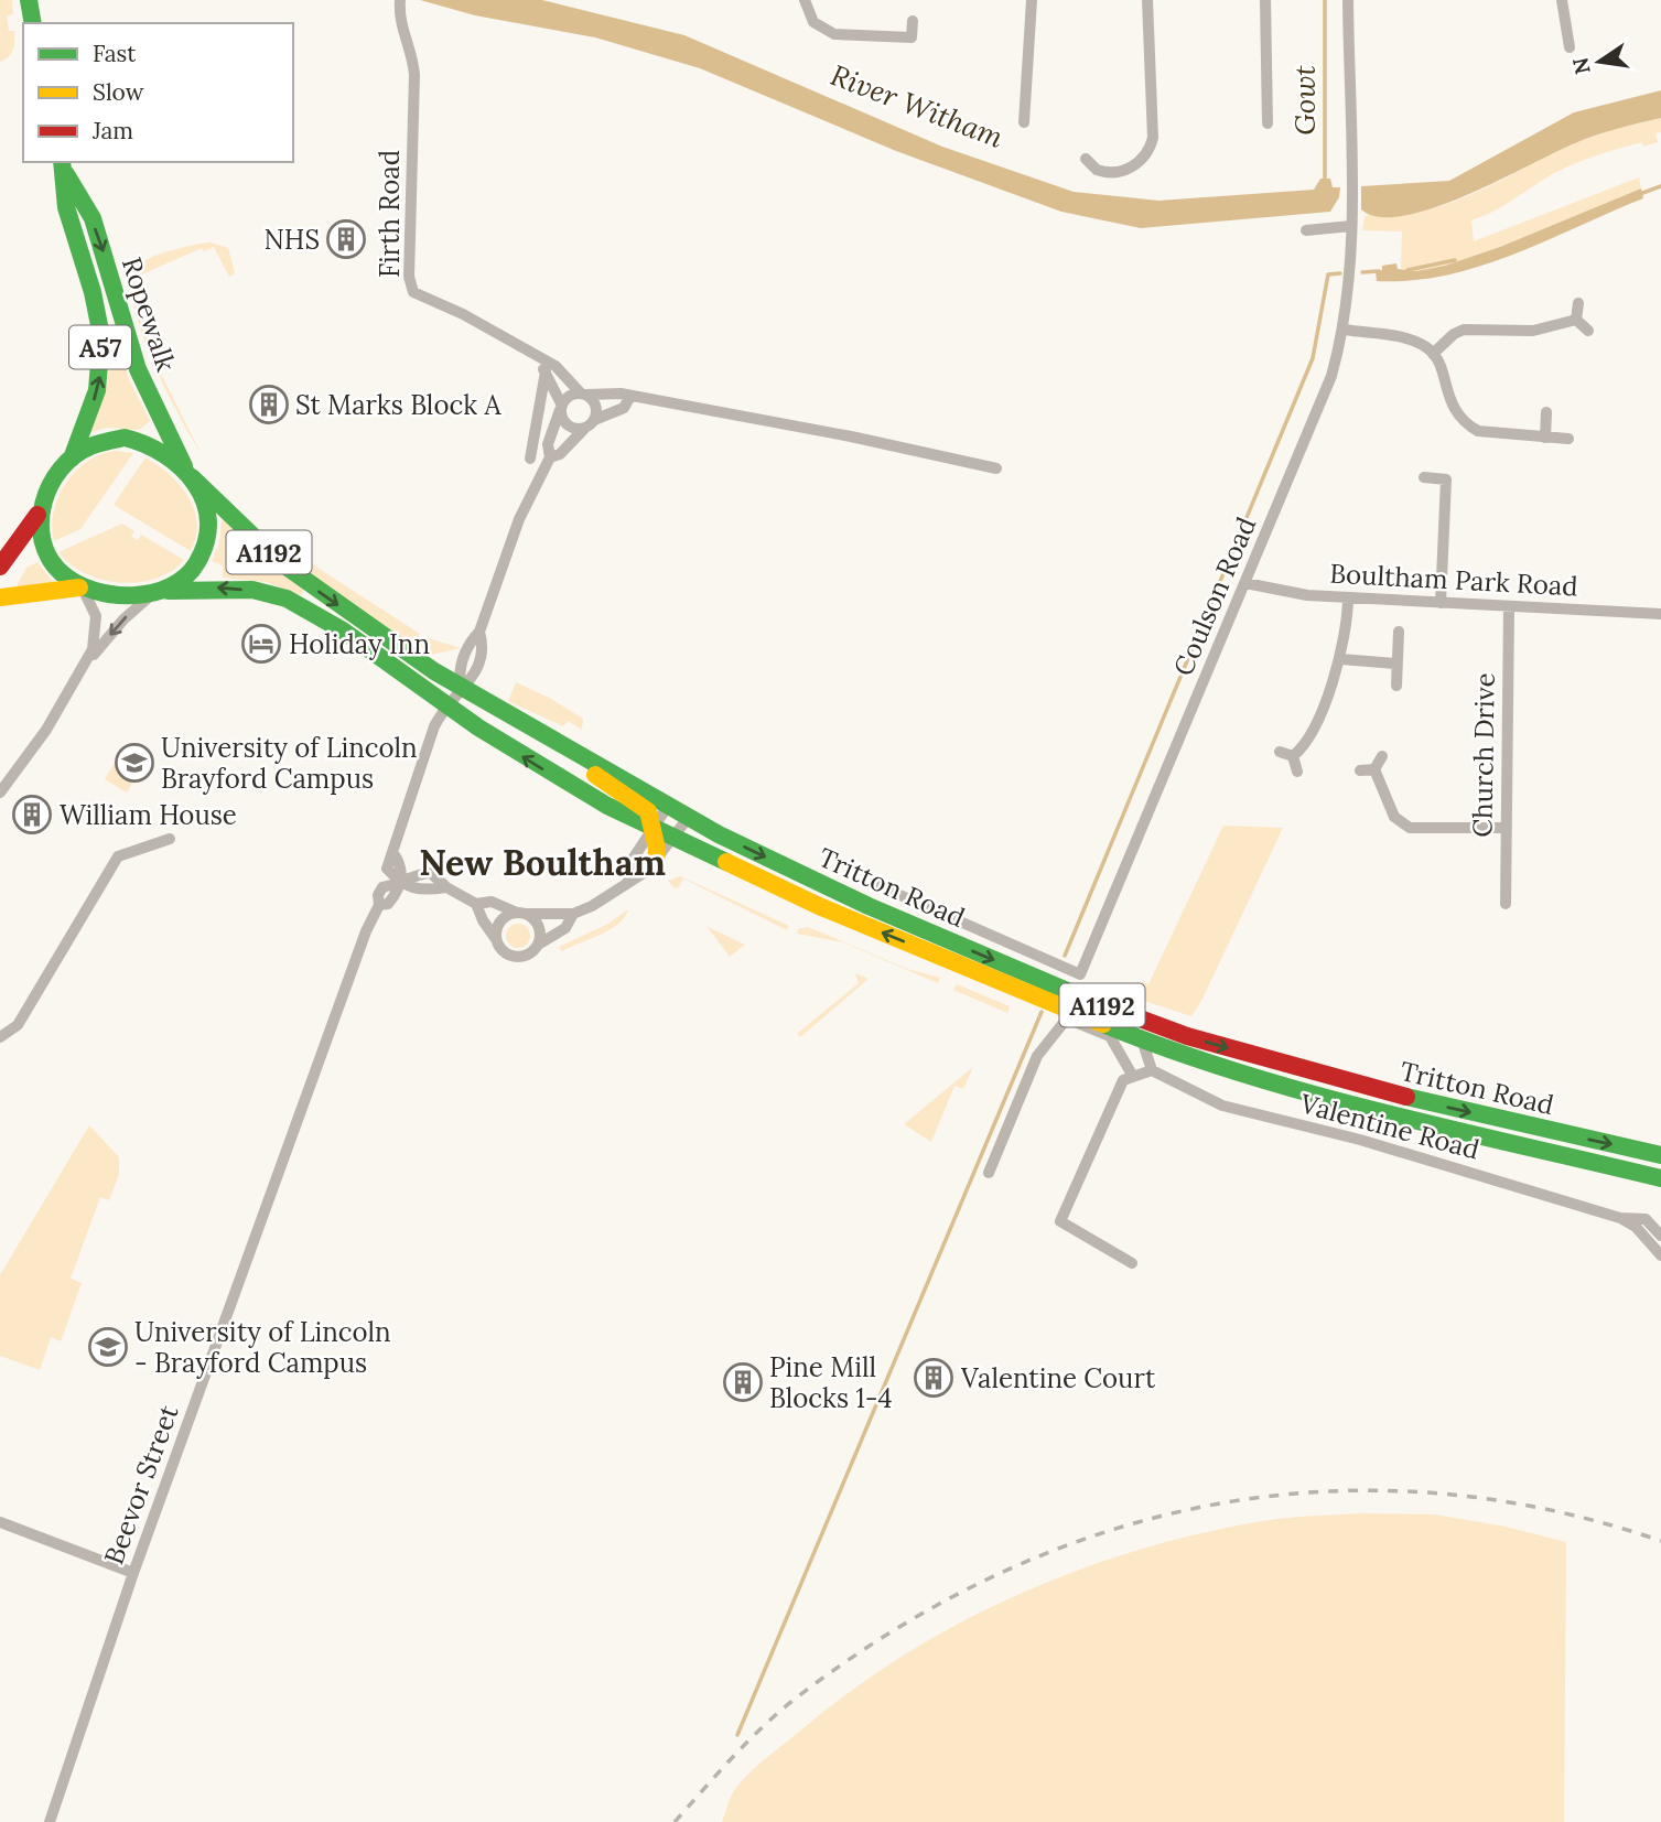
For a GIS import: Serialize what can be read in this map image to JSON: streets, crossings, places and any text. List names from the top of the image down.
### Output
{
  "streets": {
    "main road": [
      "Ropewalk",
      "A57",
      "A1192",
      "Tritton Road"
    ],
    "street": [
      "Firth Road",
      "Boultham Park Road",
      "Coulson Road",
      "Church Drive",
      "Valentine Road",
      "Beevor Street"
    ]
  },
  "crossings": [
    ["Ropewalk", "Tritton Road"],
    ["Boultham Park Road", "Coulson Road"],
    ["Boultham Park Road", "Church Drive"]
  ],
  "districts": ["New Boultham"],
  "water": ["Gowt", "River Witham"],
  "places": {
    "building": [
      "NHS",
      "St Marks Block A",
      "William House",
      "Valentine Court",
      "Pine Mill Blocks 1-4"
    ],
    "hotel": ["Holiday Inn"],
    "school or university": ["University of Lincoln Brayford Campus", "University of Lincoln - Brayford Campus"]
  },
  "legend": ["Fast", "Slow", "Jam"],
  "north": "left"
}
